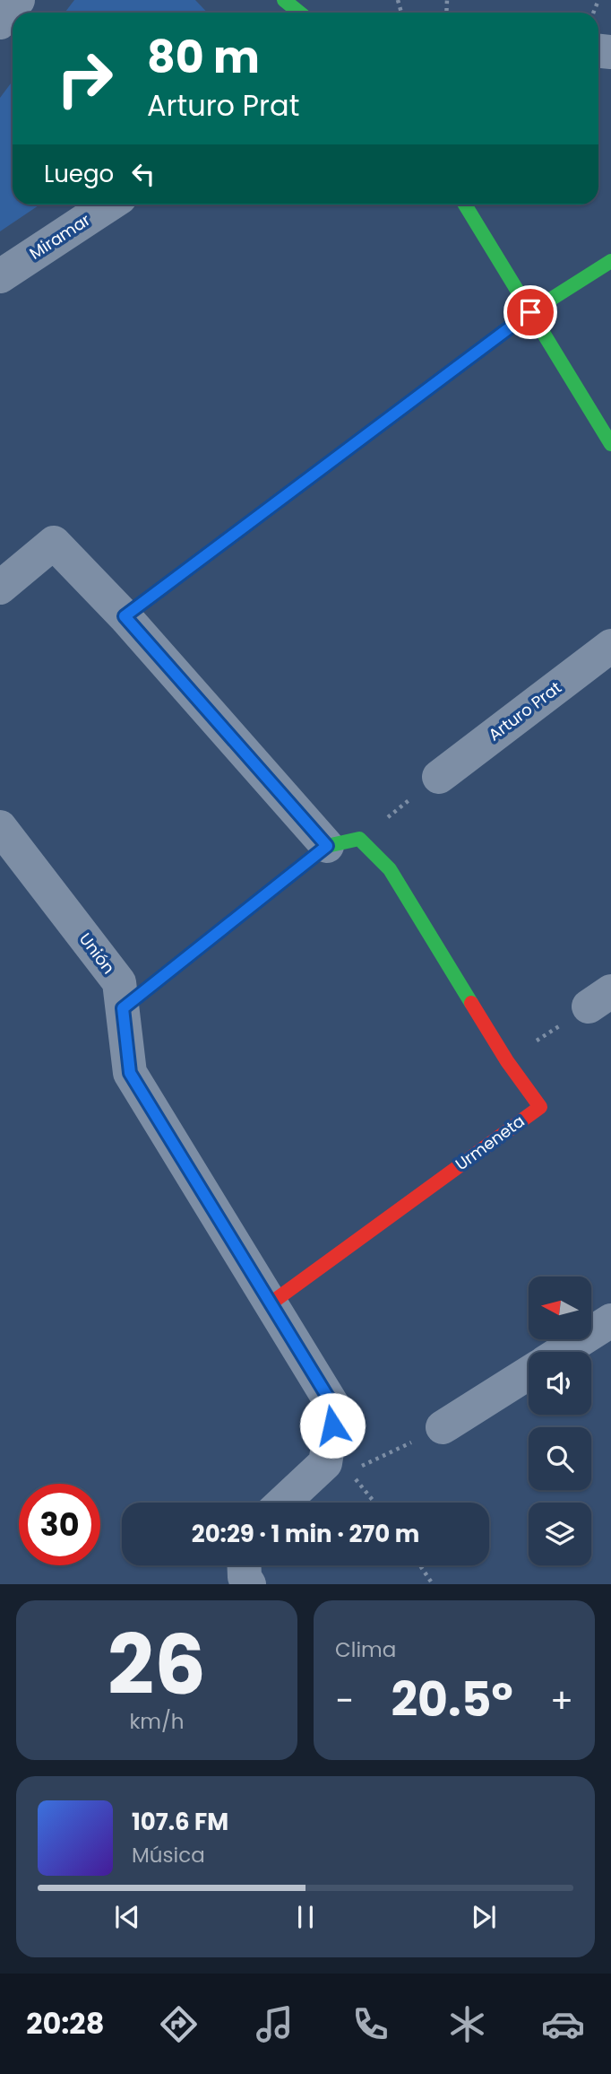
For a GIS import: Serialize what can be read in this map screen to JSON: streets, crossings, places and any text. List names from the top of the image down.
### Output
{
  "streets": {
    "street": [
      "Miramar",
      "Arturo Prat",
      "Unión",
      "Urmeneta"
    ]
  },
  "crossings": [
    ["Unión", "Urmeneta"]
  ],
  "north": "left",
  "page": {
    "turn": ["80 m", "Arturo Prat"],
    "then": "Luego",
    "limit": "30",
    "trip": "20:29 · 1 min · 270 m",
    "tile": [
      ["26", "km/h"],
      "Clima"
    ],
    "heat": ["−", "20.5°", "+"],
    "song": ["107.6 FM", "Música"],
    "tabs": "20:28"
  }
}
